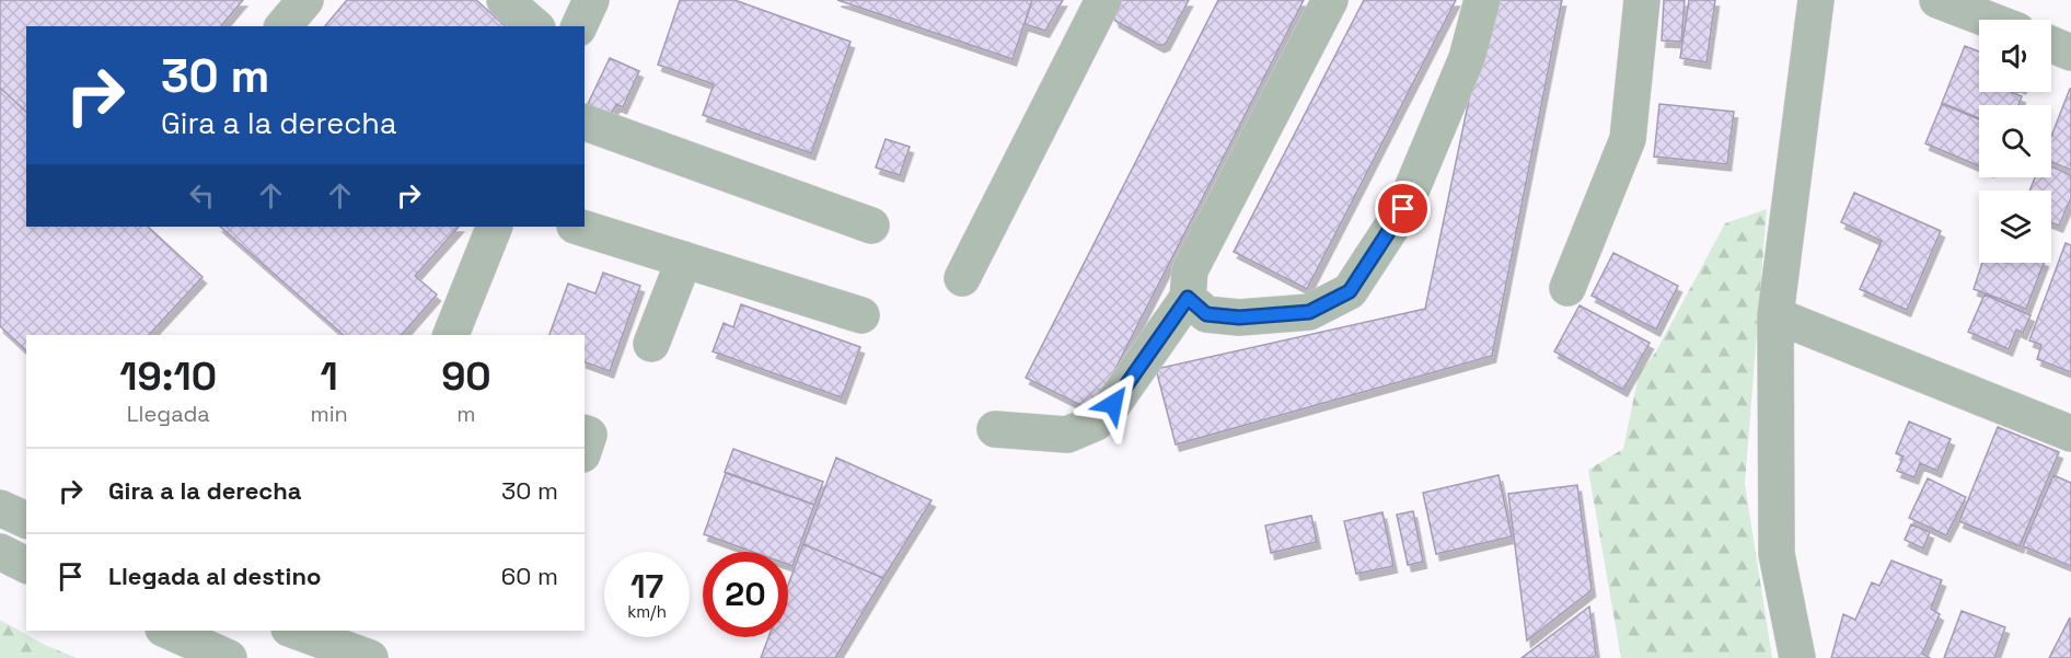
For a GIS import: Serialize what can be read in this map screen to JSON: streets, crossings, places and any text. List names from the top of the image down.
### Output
{
  "page": {
    "turn": ["30 m", "Gira a la derecha"],
    "eta": [
      "19:10",
      "Llegada",
      "1",
      "min",
      "90",
      "m"
    ],
    "list": [
      {
        "name": "Gira a la derecha",
        "value": "30 m"
      },
      {
        "name": "Llegada al destino",
        "value": "60 m"
      }
    ],
    "speed": "17 km/h",
    "limit": "20"
  }
}
